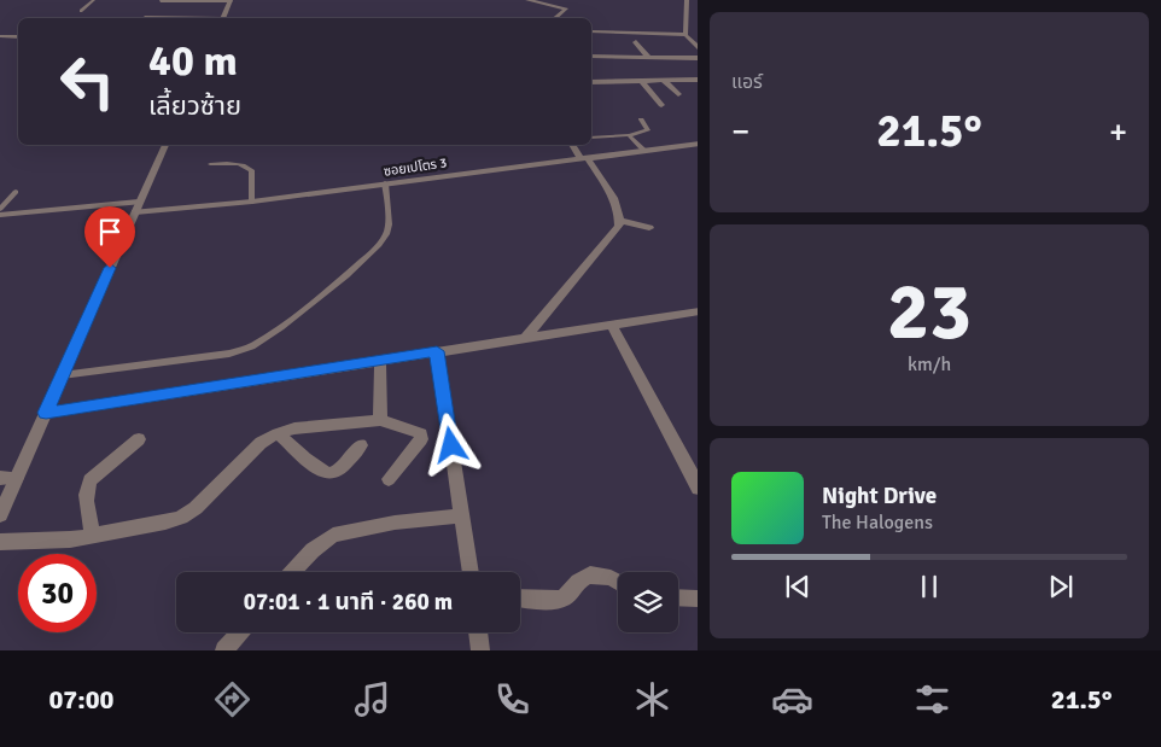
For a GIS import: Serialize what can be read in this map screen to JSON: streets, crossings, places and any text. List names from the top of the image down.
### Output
{
  "streets": {
    "street": ["ซอยเปโตร 3"]
  },
  "page": {
    "tile": [
      "แอร์",
      ["23", "km/h"]
    ],
    "turn": ["40 m", "เลี้ยวซ้าย"],
    "heat": ["−", "21.5°", "+"],
    "song": ["Night Drive", "The Halogens"],
    "limit": "30",
    "trip": "07:01 · 1 นาที · 260 m",
    "tabs": ["07:00", "21.5°"]
  }
}
